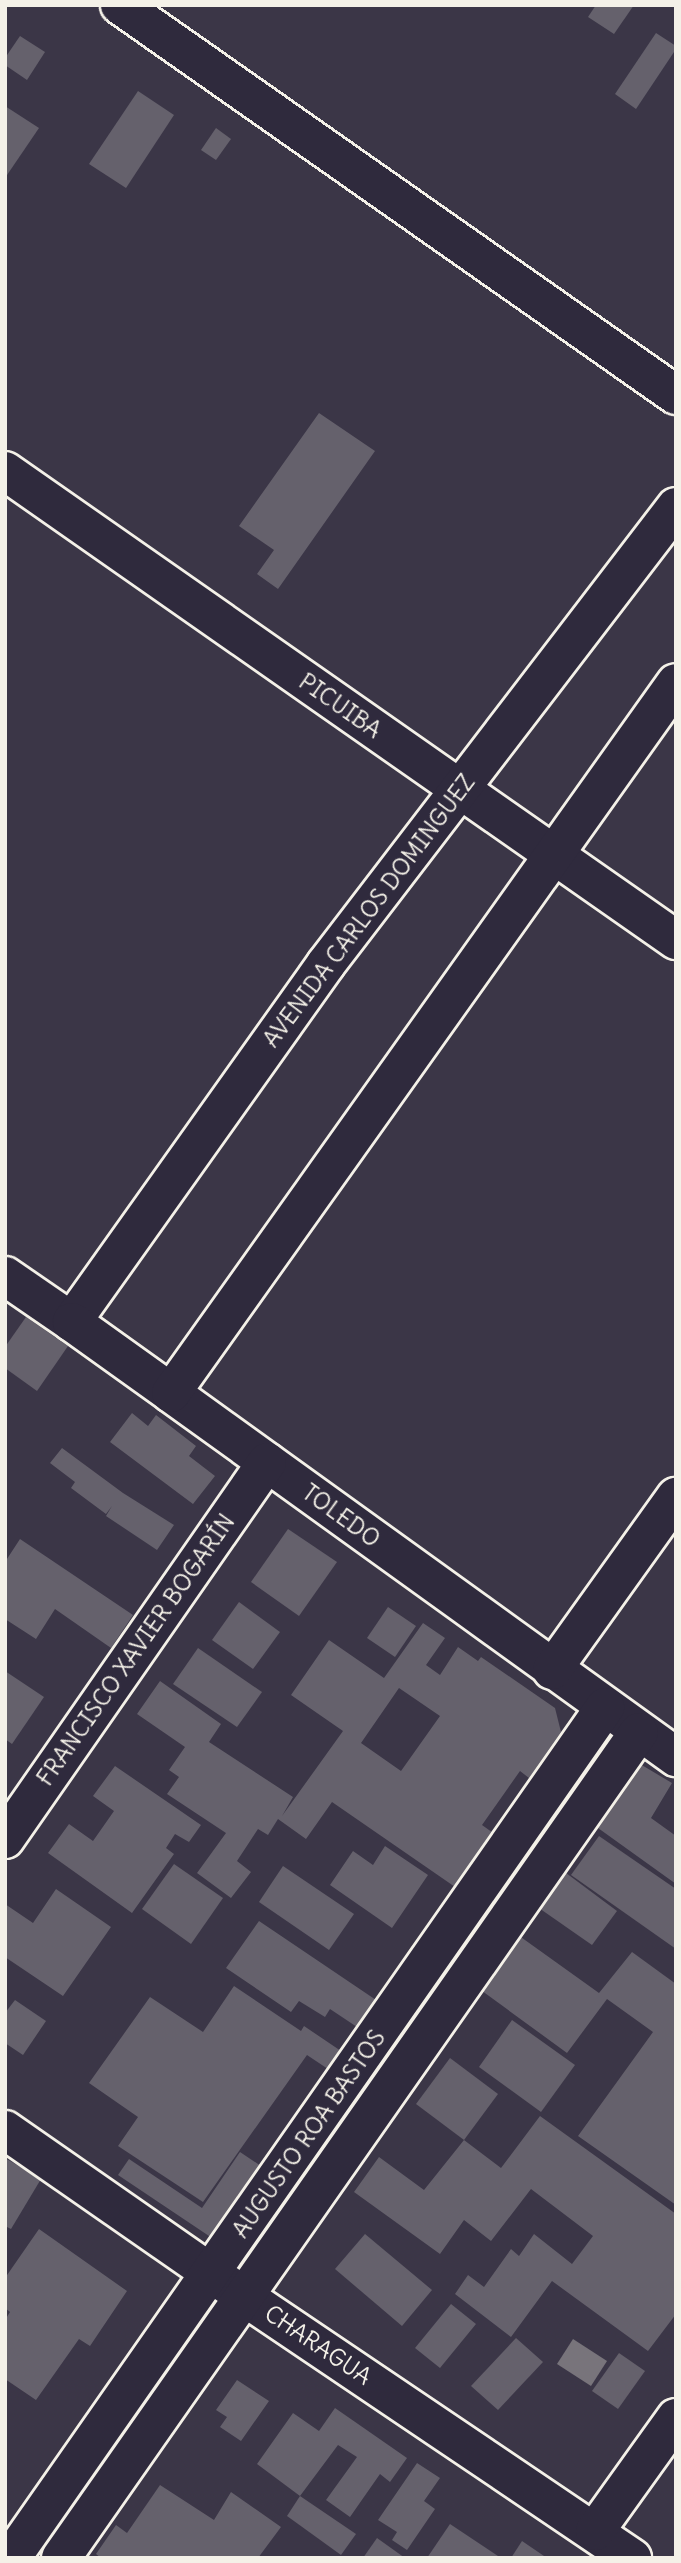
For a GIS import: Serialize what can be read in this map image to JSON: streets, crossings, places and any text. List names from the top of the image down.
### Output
{
  "streets": {
    "street": [
      "PICUIBA",
      "AVENIDA CARLOS DOMINGUEZ",
      "TOLEDO",
      "FRANCISCO XAVIER BOGARÍN",
      "AUGUSTO ROA BASTOS",
      "CHARAGUA"
    ]
  },
  "crossings": [
    ["PICUIBA", "AVENIDA CARLOS DOMINGUEZ"],
    ["AVENIDA CARLOS DOMINGUEZ", "TOLEDO"],
    ["TOLEDO", "FRANCISCO XAVIER BOGARÍN"],
    ["TOLEDO", "AUGUSTO ROA BASTOS"],
    ["AUGUSTO ROA BASTOS", "CHARAGUA"]
  ]
}
